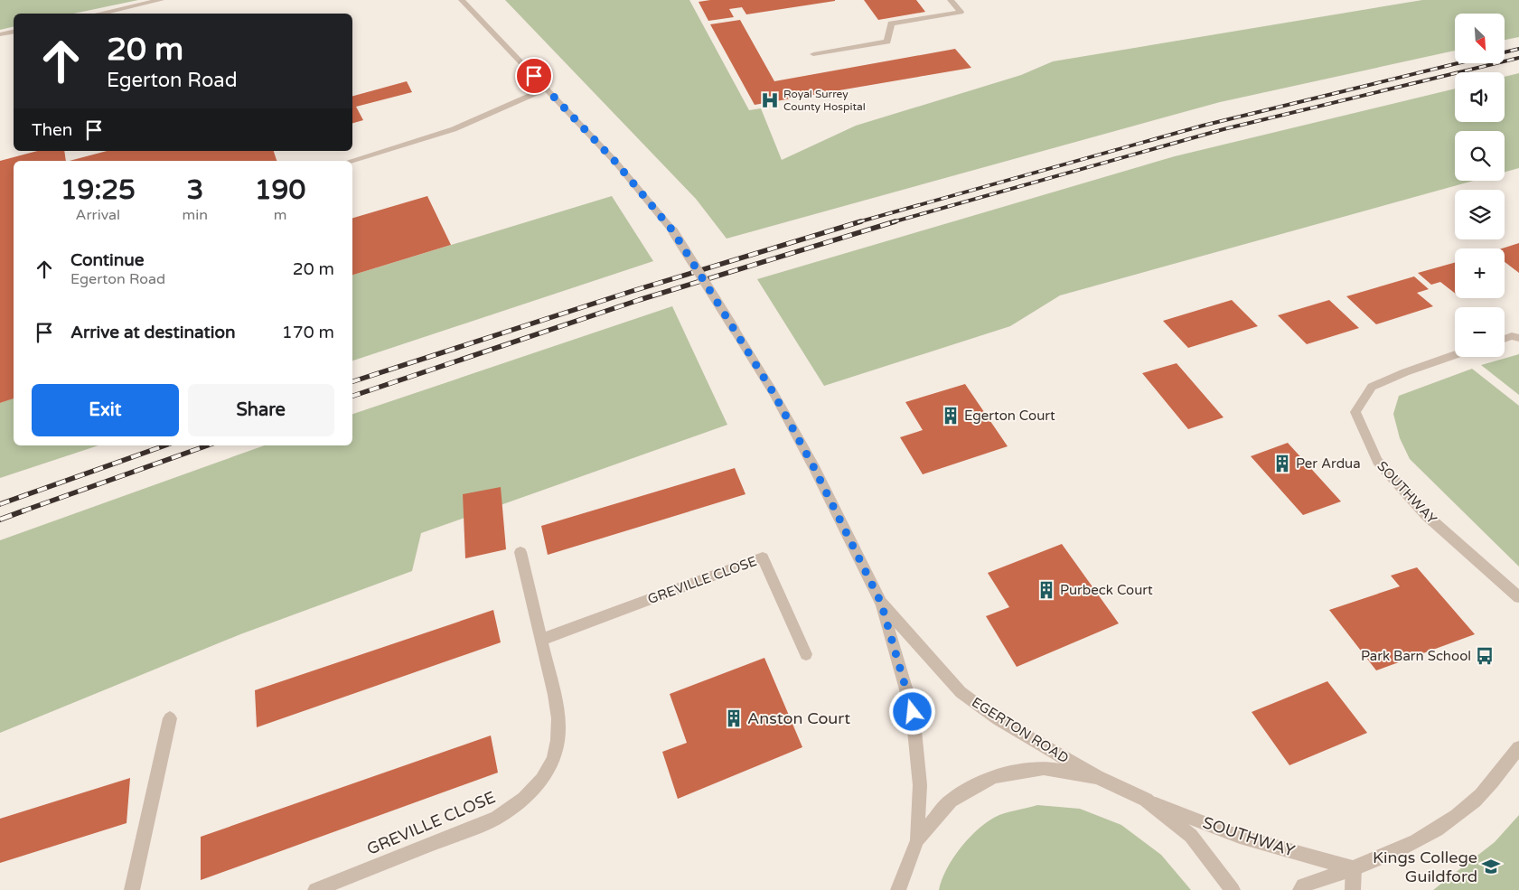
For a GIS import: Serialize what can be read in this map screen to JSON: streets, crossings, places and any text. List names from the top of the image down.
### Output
{
  "streets": {
    "street": ["SOUTHWAY", "GREVILLE CLOSE", "EGERTON ROAD"]
  },
  "places": {
    "hospital": ["Royal Surrey County Hospital"],
    "building": [
      "Egerton Court",
      "Per Ardua",
      "Purbeck Court",
      "Anston Court"
    ],
    "bus stop": ["Park Barn School"],
    "school or university": ["Kings College Guildford"]
  },
  "north": "bottom right",
  "page": {
    "map_buttons": ["+", "−"],
    "turn": ["20 m", "Egerton Road"],
    "then": "Then",
    "eta": [
      "19:25",
      "Arrival",
      "3",
      "min",
      "190",
      "m"
    ],
    "list": [
      {
        "name": "Continue",
        "note": "Egerton Road",
        "value": "20 m"
      },
      {
        "name": "Arrive at destination",
        "value": "170 m"
      }
    ],
    "buttons": ["Exit", "Share"]
  }
}
